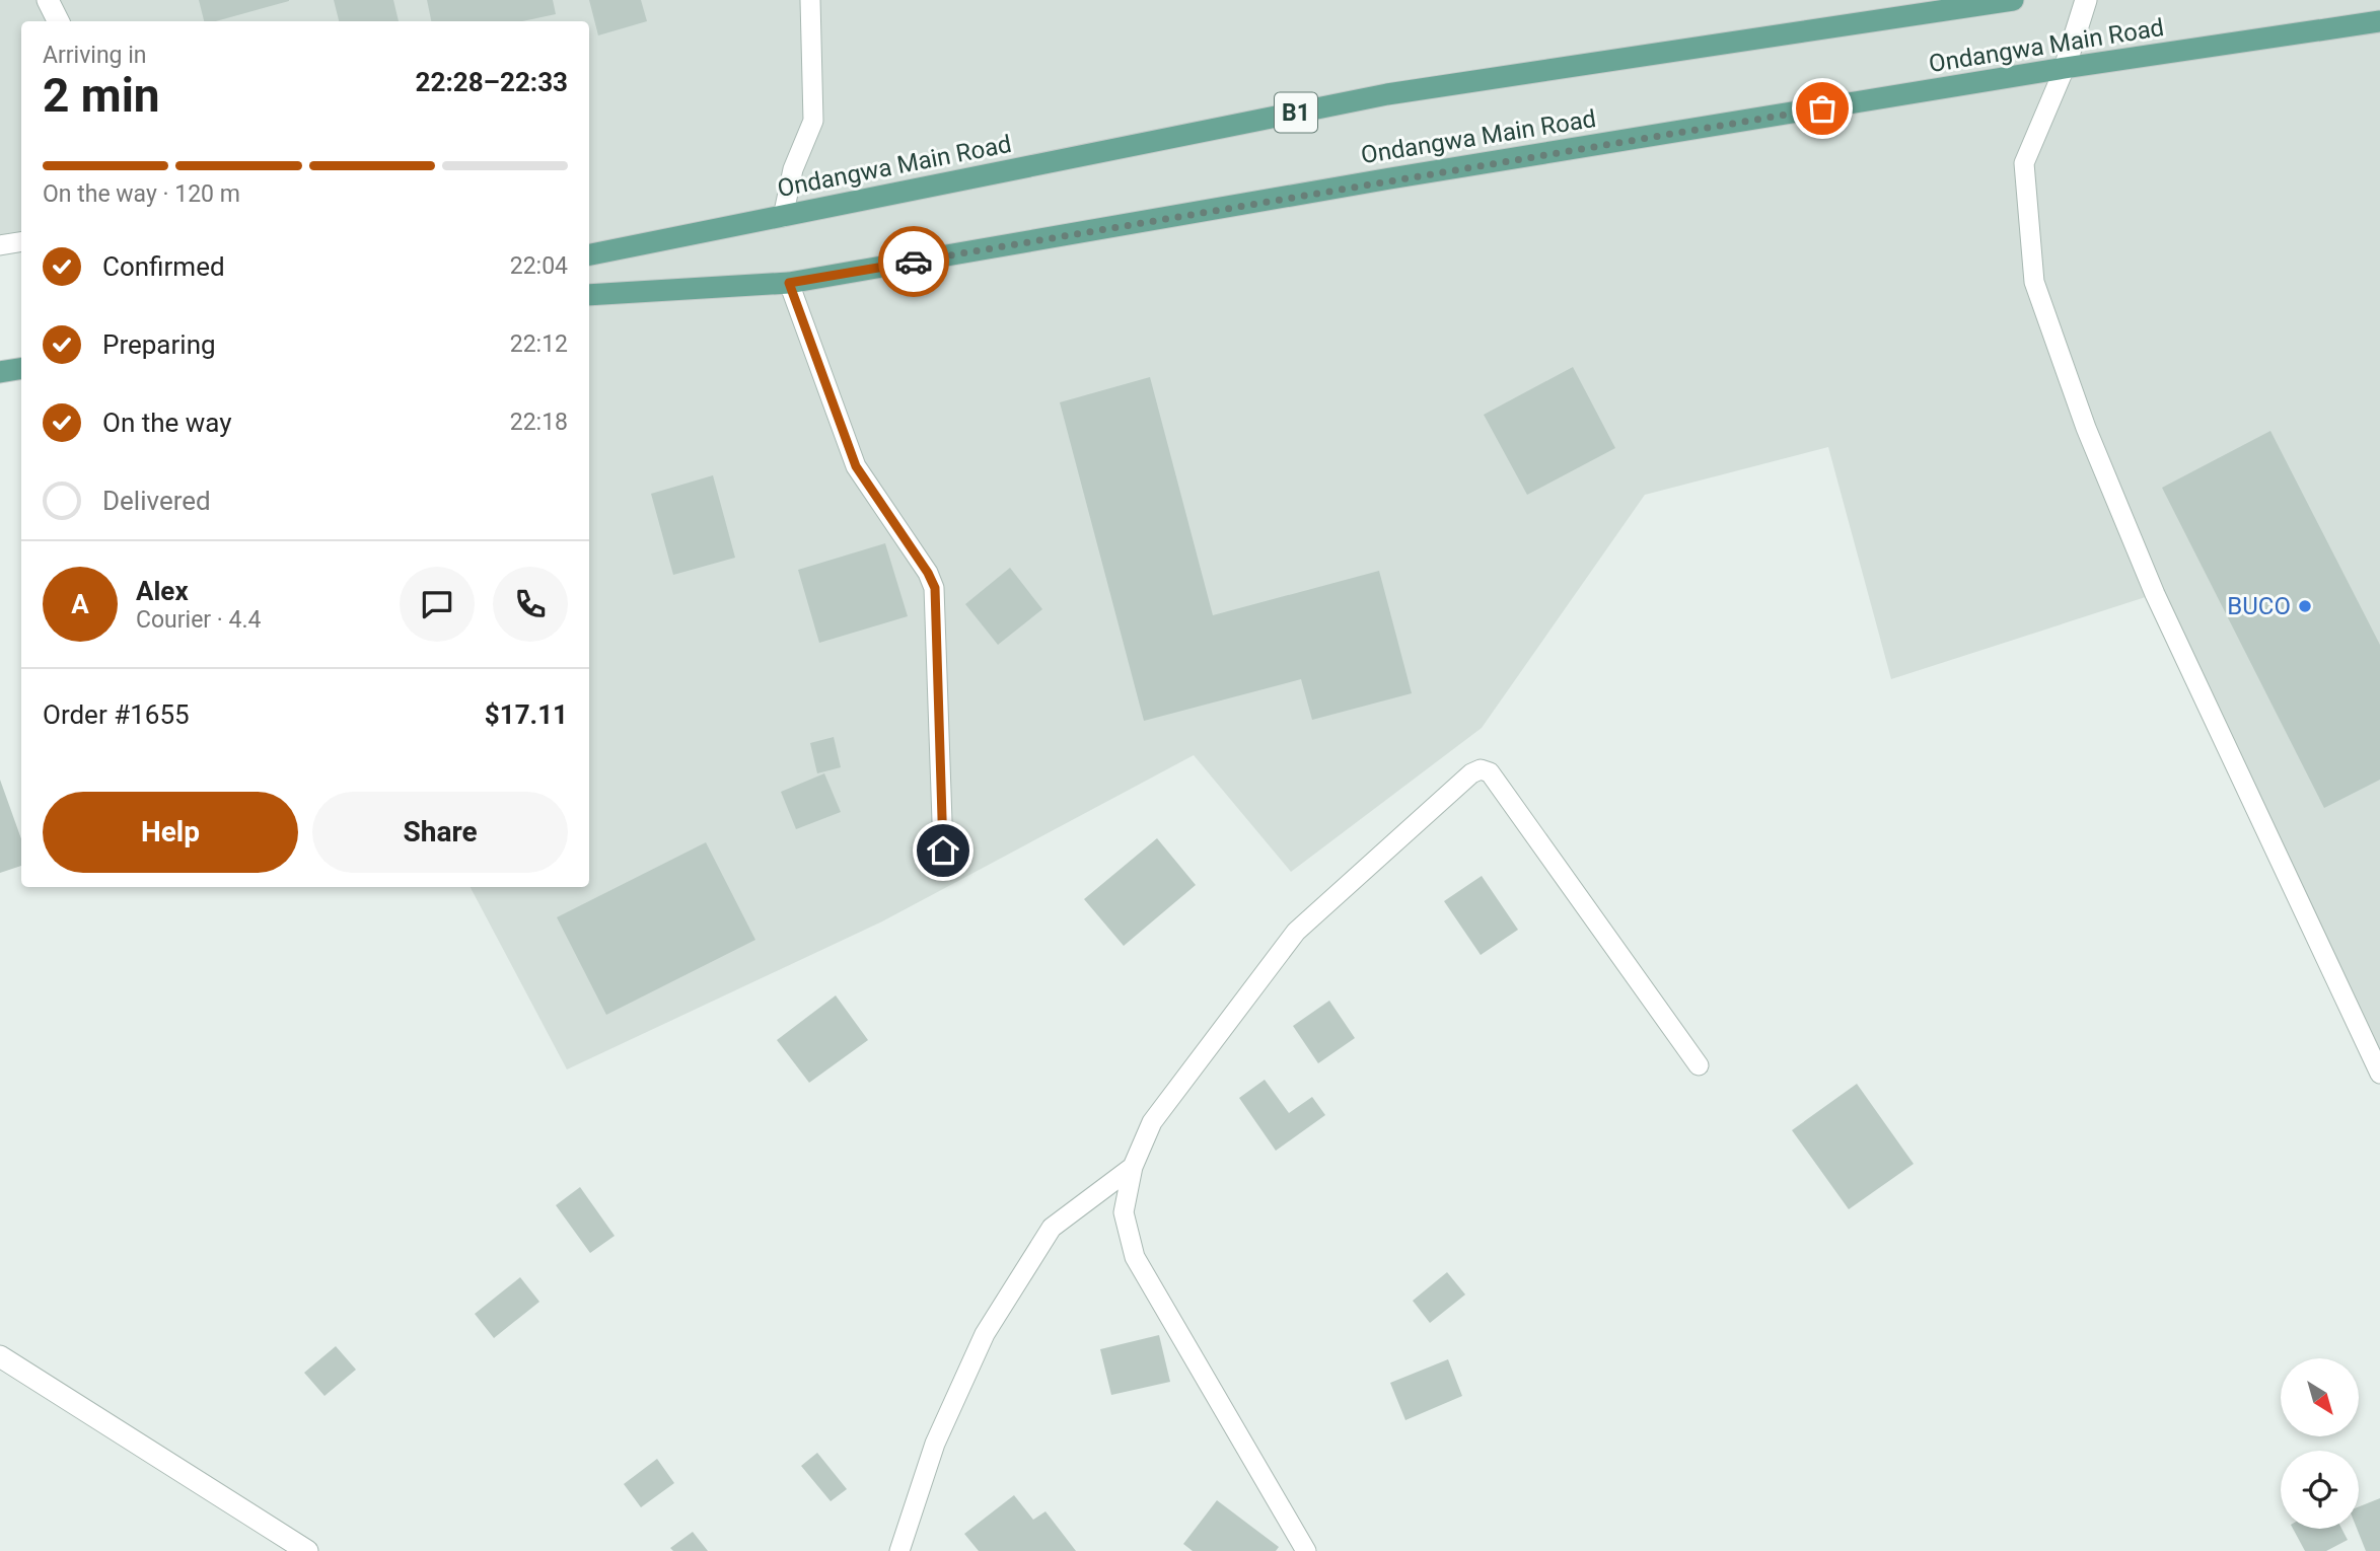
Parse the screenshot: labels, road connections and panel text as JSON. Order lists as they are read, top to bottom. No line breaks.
{"streets":{"main road":["Ondangwa Main Road","B1"]},"places":["BUCO"],"north":"bottom right","page":{"heading":["2 min","Arriving in","22:28–22:33"],"panel":["Alex","Courier · 4.4","Order #1655","$17.11"],"bar":"On the way · 120 m","list":[["Confirmed","22:04"],["Preparing","22:12"],["On the way","22:18"],"Delivered"],"round":"A","buttons":["Help","Share"]}}
